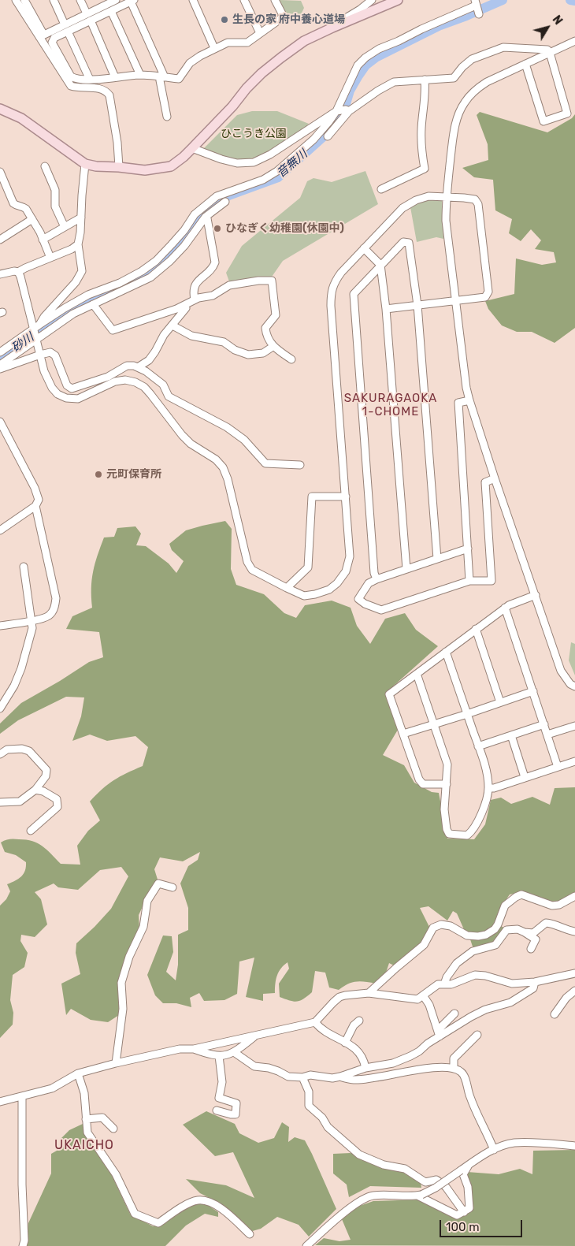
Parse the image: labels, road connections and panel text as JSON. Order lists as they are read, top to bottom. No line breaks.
{"districts":["SAKURAGAOKA 1-CHOME","UKAICHO"],"water":["音無川","砂川"],"parks":["ひこうき公園"],"places":["生長の家 府中養心道場","ひなぎく幼稚園(休園中)","元町保育所"],"scale_bar":"100 m","north":"top right"}
